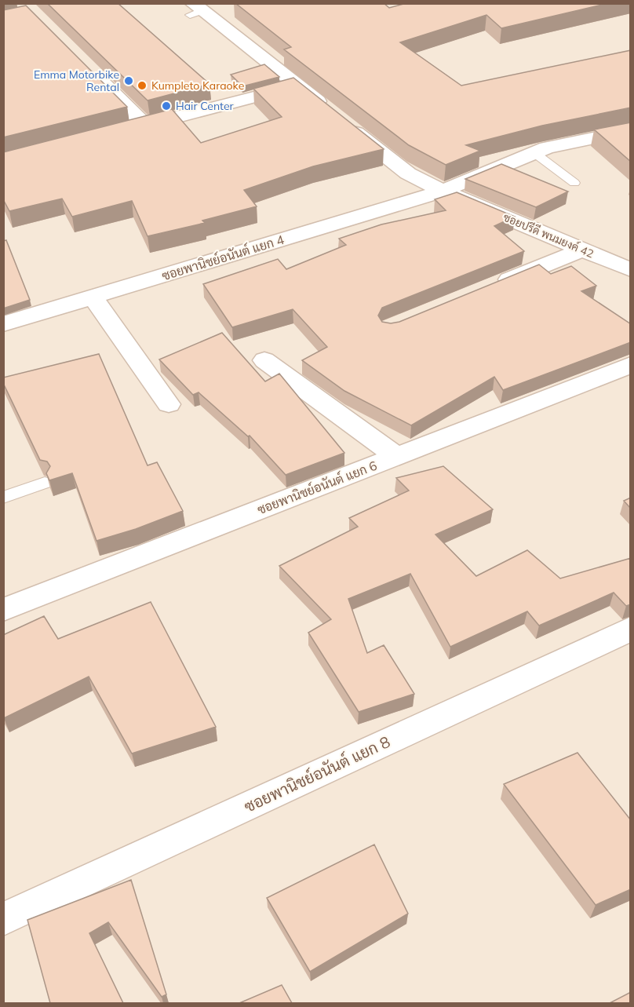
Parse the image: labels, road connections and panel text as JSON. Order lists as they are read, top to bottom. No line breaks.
{"streets":{"street":["ซอยปรีดี พนมยงค์ 42","ซอยพานิชย์อนันต์ แยก 4","ซอยพานิชย์อนันต์ แยก 6","ซอยพานิชย์อนันต์ แยก 8"]},"crossings":[["ซอยปรีดี พนมยงค์ 42","ซอยพานิชย์อนันต์ แยก 4"]],"places":["Emma Motorbike Rental","Kumpleto Karaoke","Hair Center"]}
